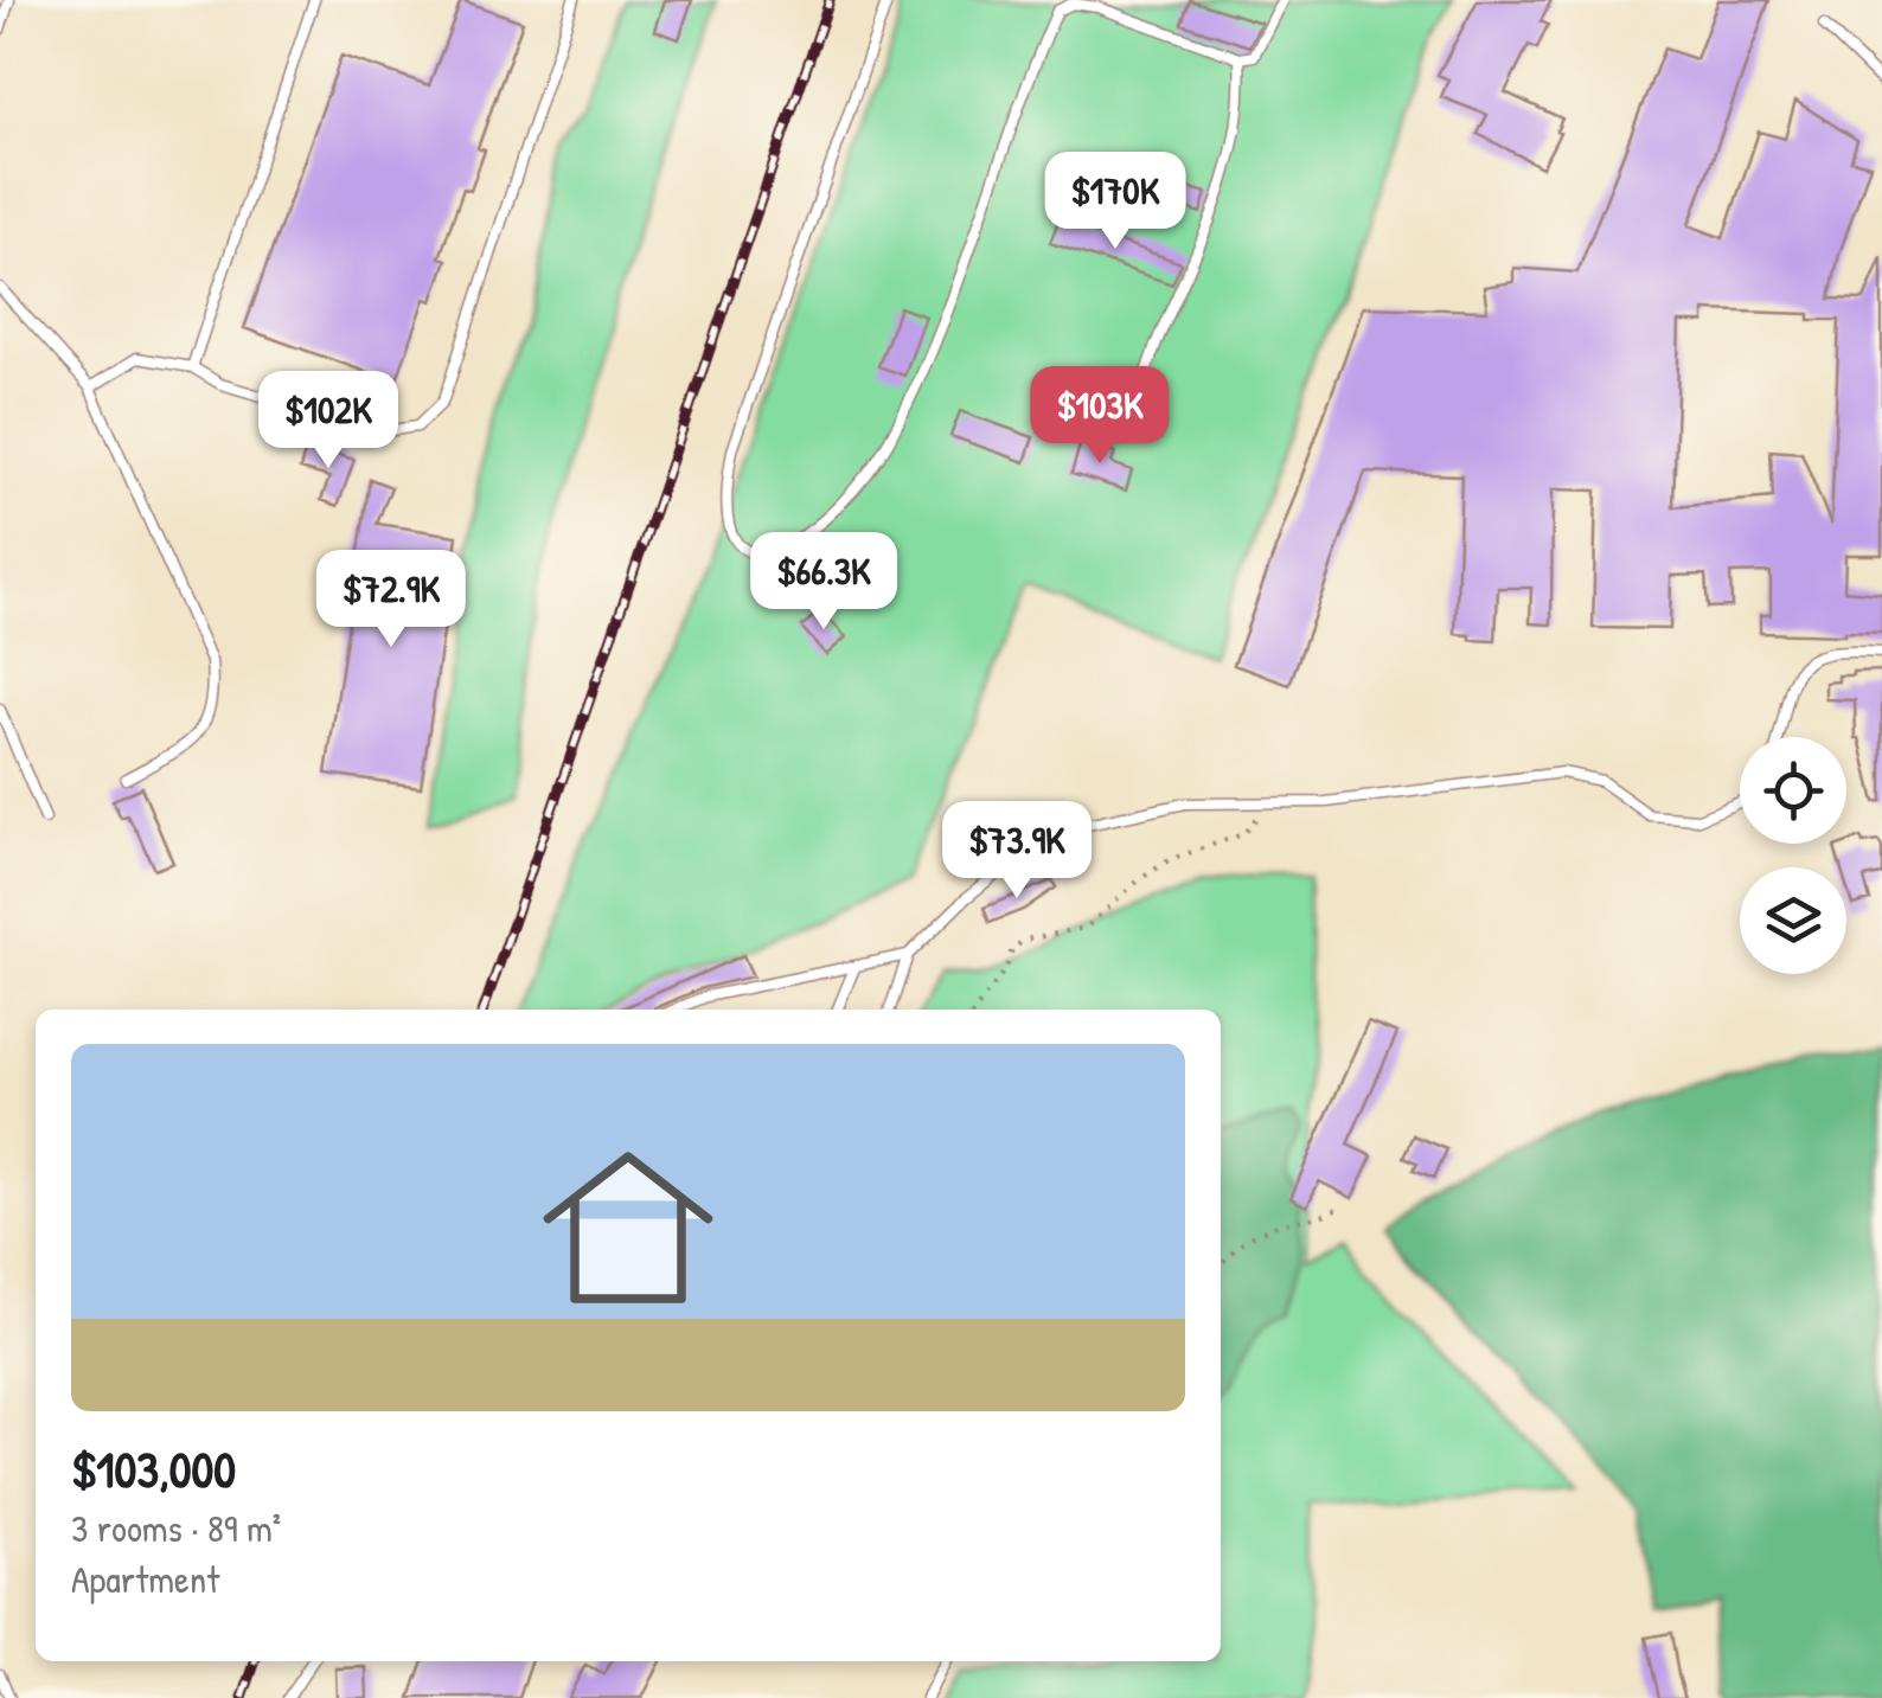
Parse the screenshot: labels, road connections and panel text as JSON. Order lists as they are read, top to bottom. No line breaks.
{"page":{"price":["$170K","$103K","$102K","$66.3K","$72.9K","$73.9K"],"list":[{"name":"$103,000","note":"3 rooms · 89 m² · Apartment"}]}}
